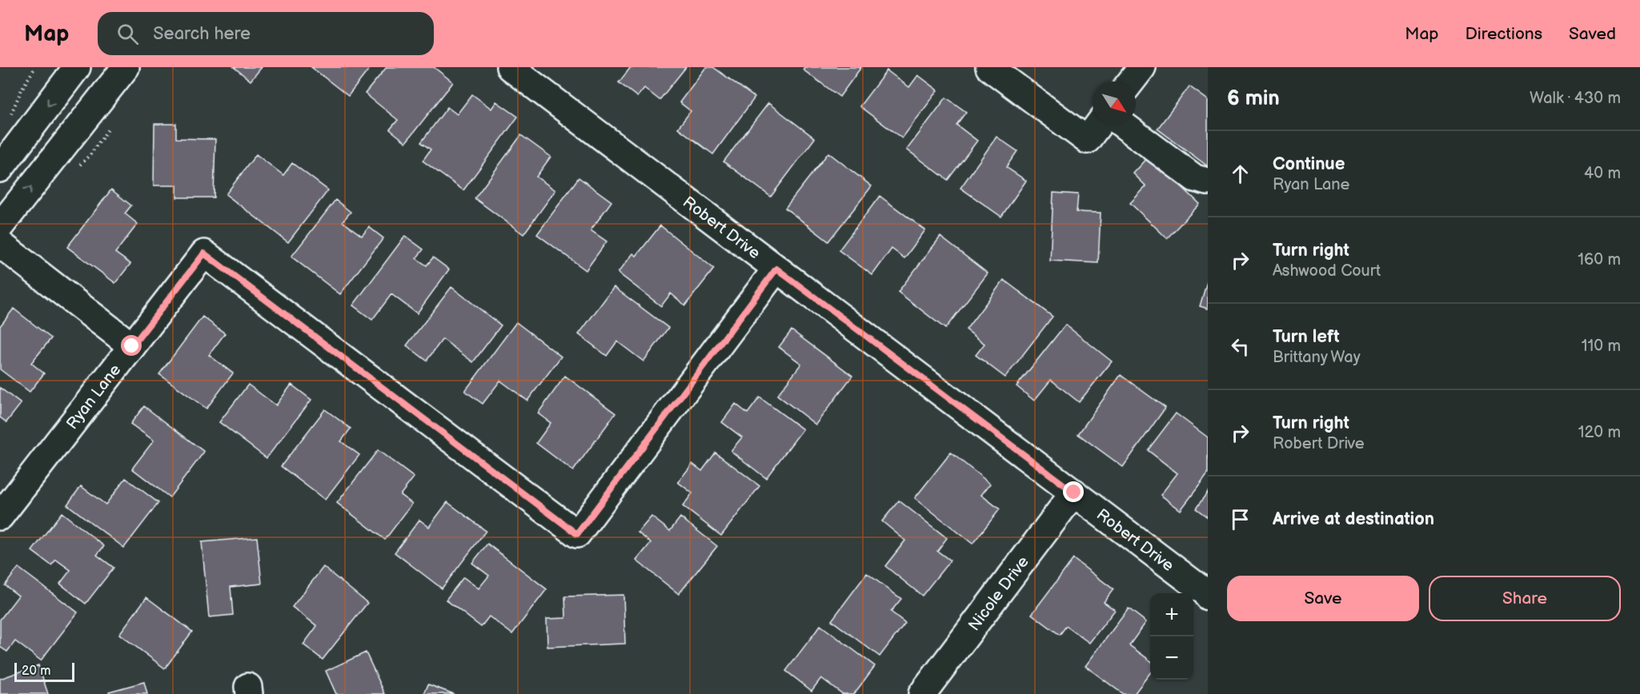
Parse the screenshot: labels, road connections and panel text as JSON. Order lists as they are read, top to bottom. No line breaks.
{"streets":{"street":["Robert Drive","Ryan Lane","Nicole Drive"]},"crossings":[["Robert Drive","Ryan Lane"],["Robert Drive","Nicole Drive"]],"scale_bar":"20 m","north":"bottom right","page":{"header":"Map","search":"Search here","nav":["Map","Directions","Saved"],"heading":["6 min","Walk · 430 m"],"list":[["Continue","Ryan Lane","40 m"],["Turn right","Ashwood Court","160 m"],["Turn left","Brittany Way","110 m"],["Turn right","Robert Drive","120 m"],"Arrive at destination"],"buttons":["Save","Share"],"map_buttons":["+","−"],"scale":"20 m"}}
